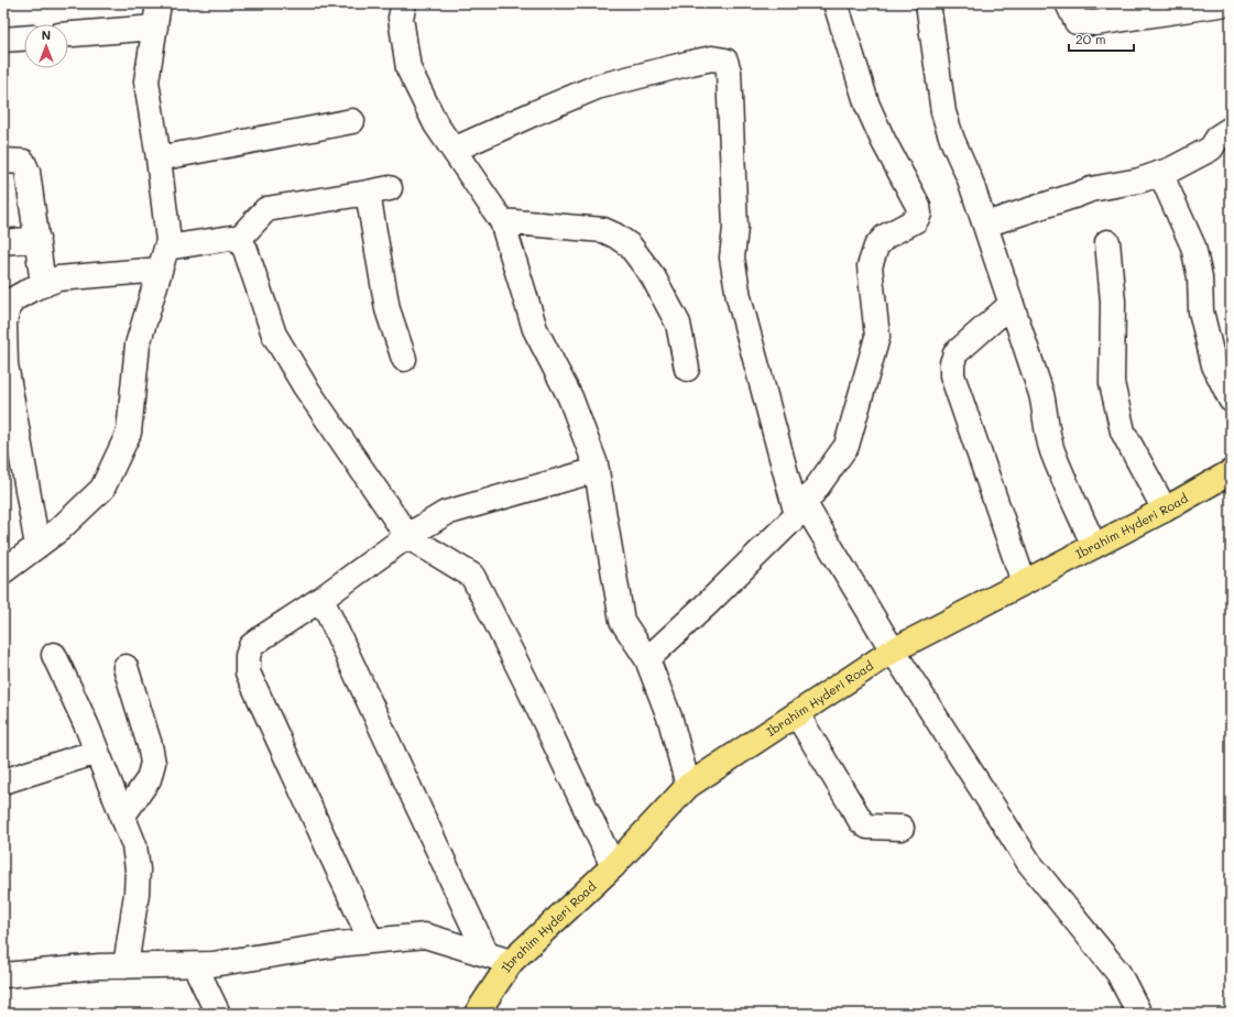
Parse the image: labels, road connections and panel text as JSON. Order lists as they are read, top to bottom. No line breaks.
{"streets":{"main road":["Ibrahim Hyderi Road"]},"scale_bar":"20 m","north":"top"}
